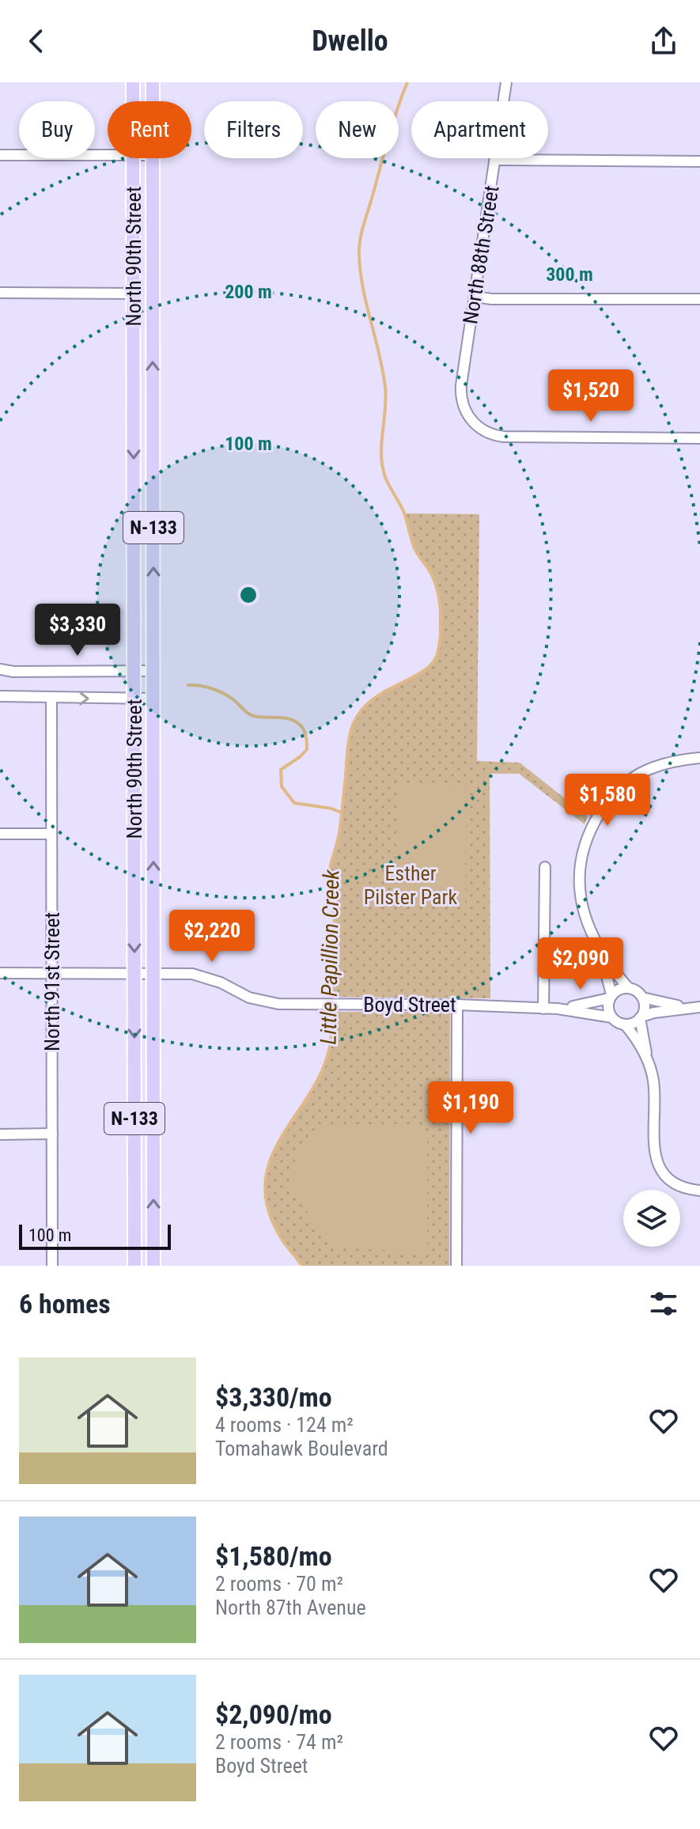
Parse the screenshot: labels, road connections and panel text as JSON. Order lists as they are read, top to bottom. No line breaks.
{"streets":{"main road":["North 90th Street","N-133"],"street":["North 88th Street","North 91st Street","Boyd Street"]},"crossings":[["North 90th Street","Boyd Street"],["North 91st Street","Boyd Street"]],"water":["Little Papillion Creek"],"parks":["Esther Pilster Park"],"scale_bar":"100 m","page":{"header":"Dwello","chip":["Buy","Rent","Filters","New","Apartment"],"price":["$1,520","$3,330","$1,580","$2,220","$2,090","$1,190"],"scale":"100 m","heading":"6 homes","list":[{"name":"$3,330/mo","note":"4 rooms · 124 m² · Tomahawk Boulevard"},{"name":"$1,580/mo","note":"2 rooms · 70 m² · North 87th Avenue"},{"name":"$2,090/mo","note":"2 rooms · 74 m² · Boyd Street"}]},"rings":["300 m","200 m","100 m"]}
